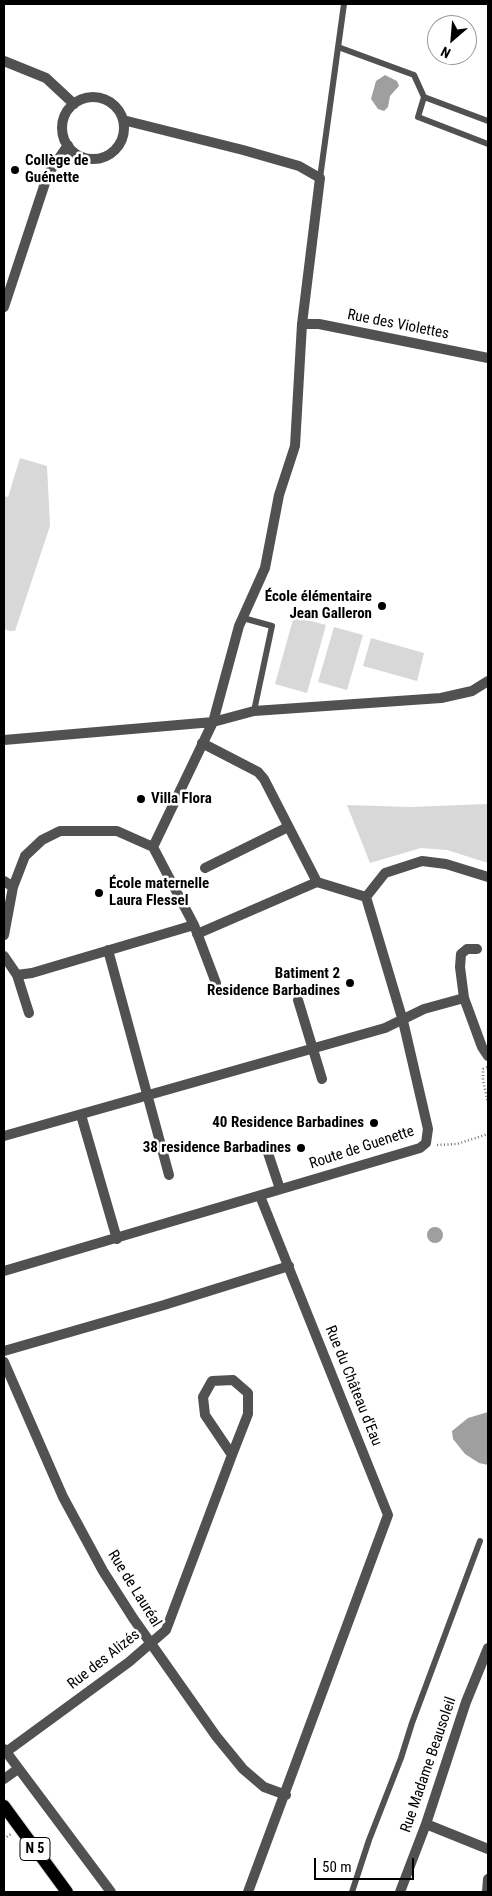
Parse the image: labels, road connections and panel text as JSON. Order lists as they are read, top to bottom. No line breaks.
{"streets":{"main road":["N 5"],"street":["Rue des Violettes","Route de Guenette","Rue du Château d'Eau","Rue de Lauréal","Rue des Alizés","Rue Madame Beausoleil"]},"crossings":[["Route de Guenette","Rue du Château d'Eau"],["Rue du Château d'Eau","Rue de Lauréal"],["Rue de Lauréal","Rue des Alizés"]],"places":["Collège de Guénette","École élémentaire Jean Galleron","Villa Flora","École maternelle Laura Flessel","Batiment 2 Residence Barbadines","40 Residence Barbadines","38 residence Barbadines"],"scale_bar":"50 m","north":"bottom left"}
